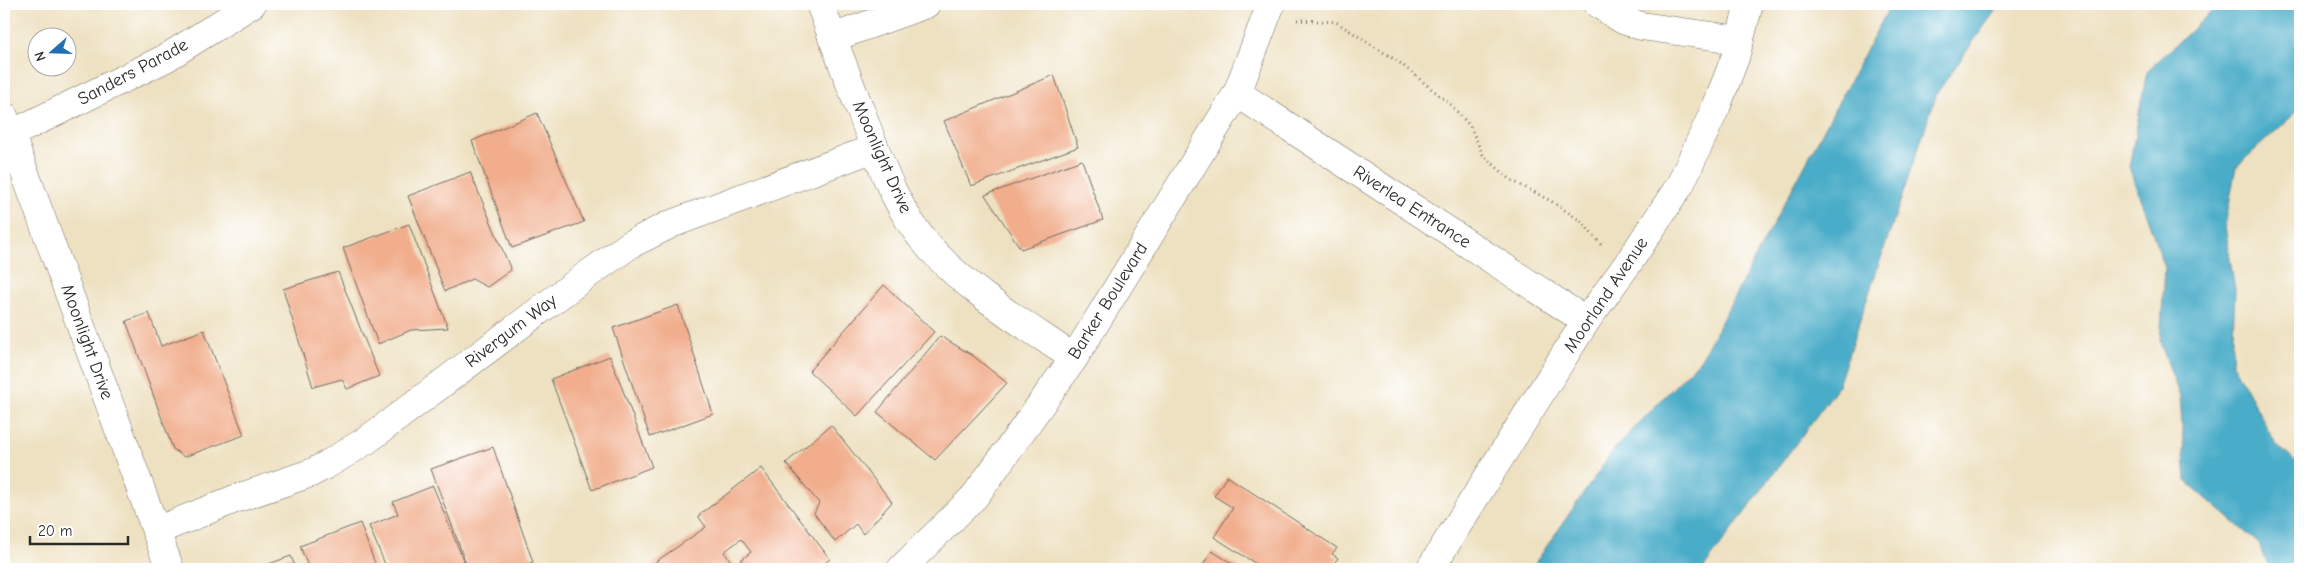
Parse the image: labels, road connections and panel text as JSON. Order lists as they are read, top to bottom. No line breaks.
{"streets":{"street":["Sanders Parade","Moonlight Drive","Riverlea Entrance","Moorland Avenue","Barker Boulevard","Rivergum Way"]},"crossings":[["Sanders Parade","Moonlight Drive"],["Moonlight Drive","Barker Boulevard"],["Moonlight Drive","Rivergum Way"],["Riverlea Entrance","Moorland Avenue"],["Riverlea Entrance","Barker Boulevard"]],"scale_bar":"20 m","north":"left"}
